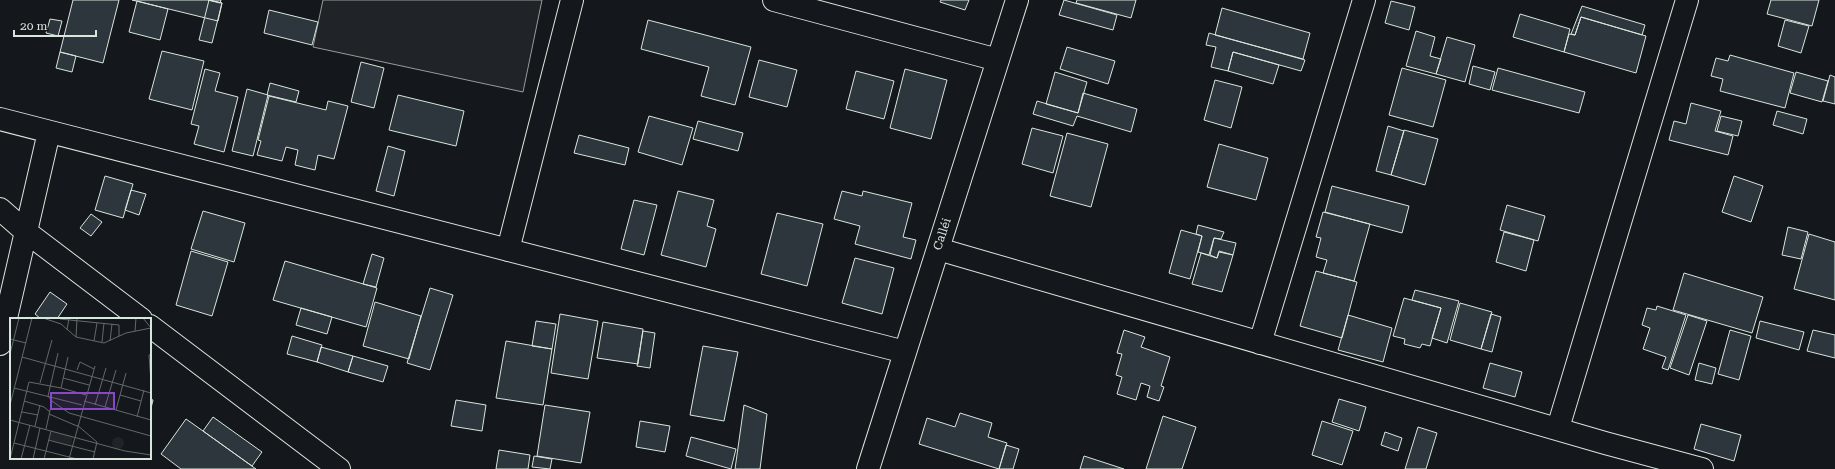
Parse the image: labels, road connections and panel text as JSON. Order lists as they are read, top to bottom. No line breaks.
{"streets":{"street":["Calle´i"]},"scale_bar":"20 m"}
